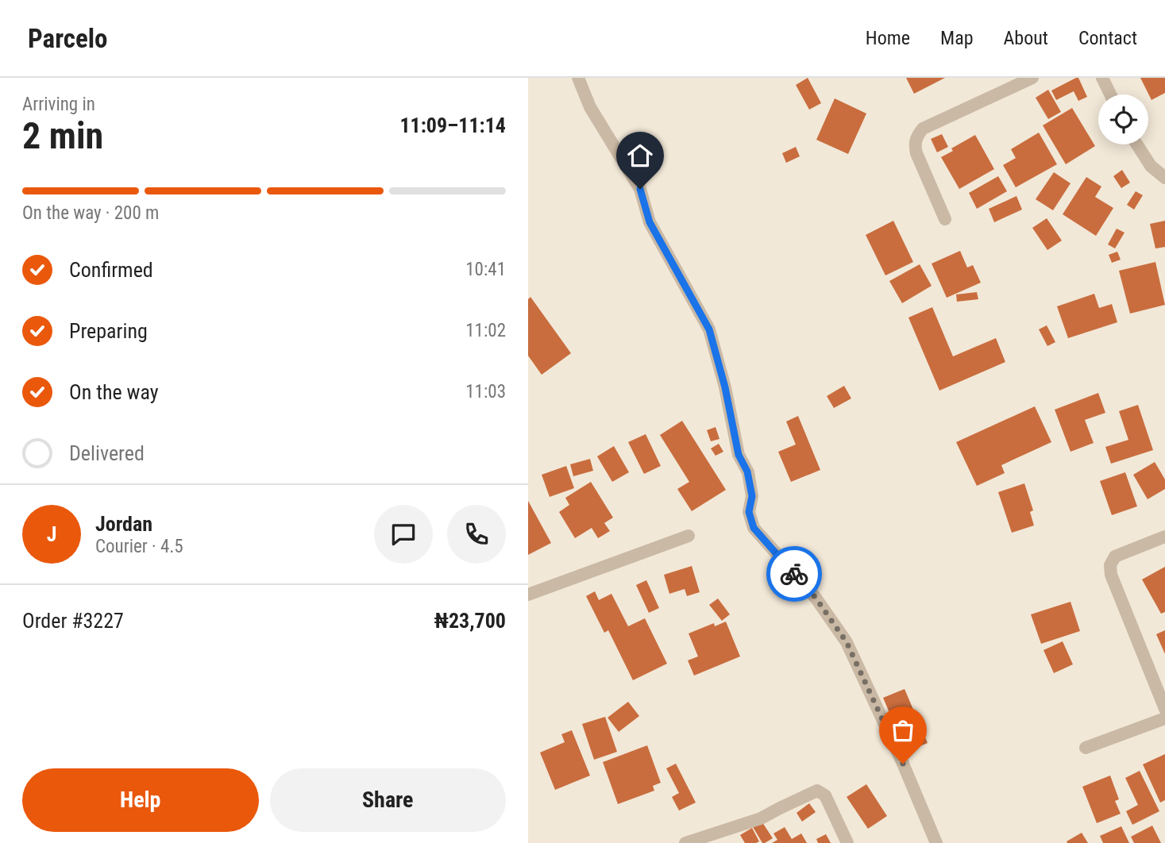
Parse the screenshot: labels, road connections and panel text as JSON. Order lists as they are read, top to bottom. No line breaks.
{"page":{"header":"Parcelo","nav":["Home","Map","About","Contact"],"heading":["2 min","Arriving in","11:09–11:14"],"panel":["Jordan","Courier · 4.5","Order #3227","₦23,700"],"bar":"On the way · 200 m","list":[["Confirmed","10:41"],["Preparing","11:02"],["On the way","11:03"],"Delivered"],"round":"J","buttons":["Help","Share"]}}
